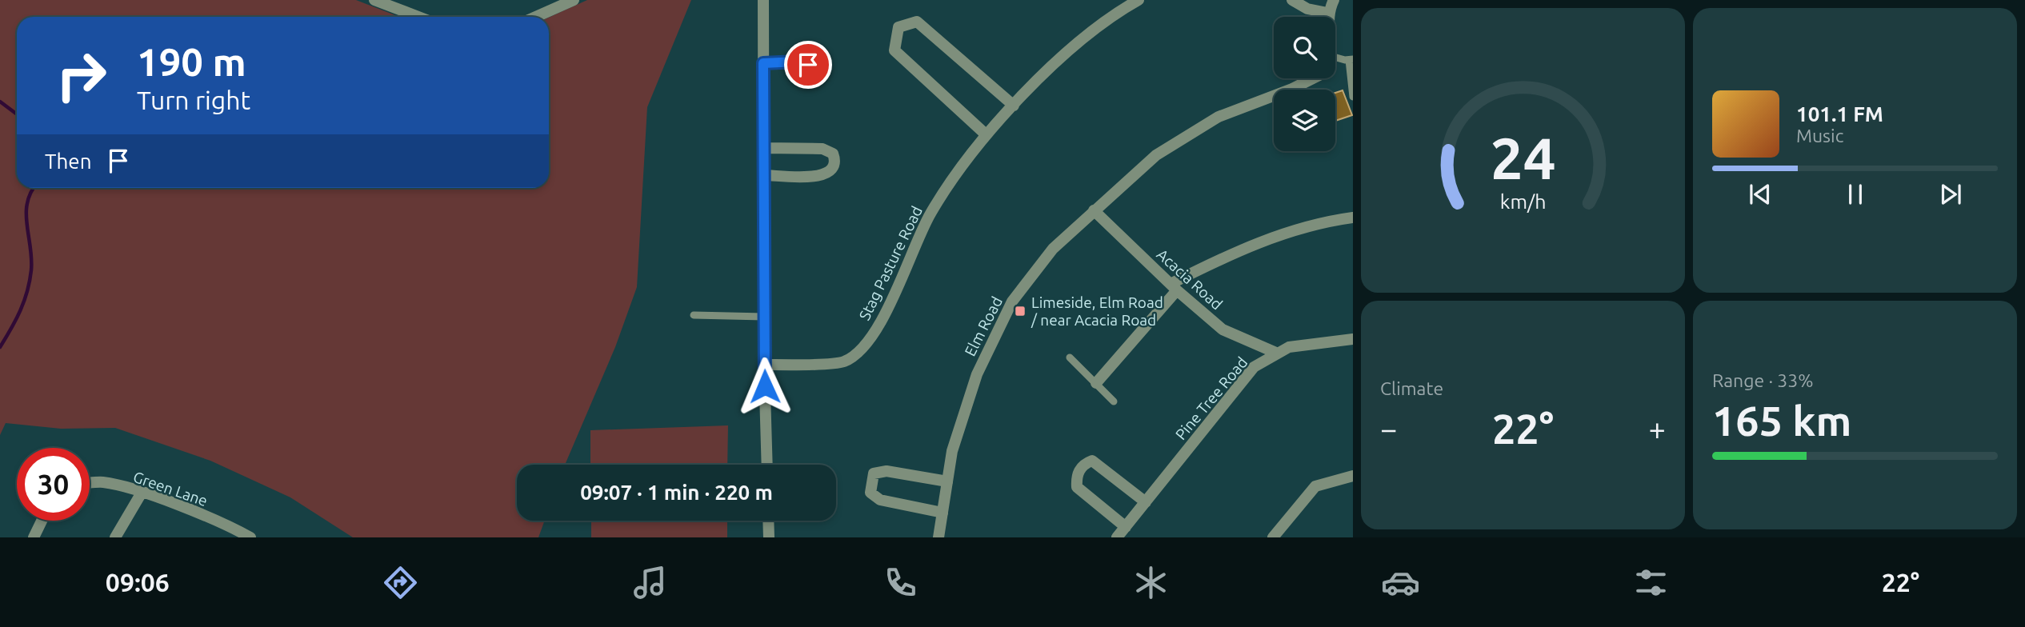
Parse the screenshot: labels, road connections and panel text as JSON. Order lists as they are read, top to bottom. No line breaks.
{"streets":{"street":["Stag Pasture Road","Acacia Road","Elm Road","Pine Tree Road","Green Lane"]},"crossings":[["Acacia Road","Elm Road"],["Acacia Road","Pine Tree Road"]],"places":{"transit":["Limeside, Elm Road / near Acacia Road"]},"page":{"turn":["190 m","Turn right"],"song":["101.1 FM","Music"],"then":"Then","tile":["Climate",["Range · 33%","165 km"]],"heat":["−","22°","+"],"limit":"30","trip":"09:07 · 1 min · 220 m","tabs":["09:06","22°"],"gauge":["24","km/h"]}}
